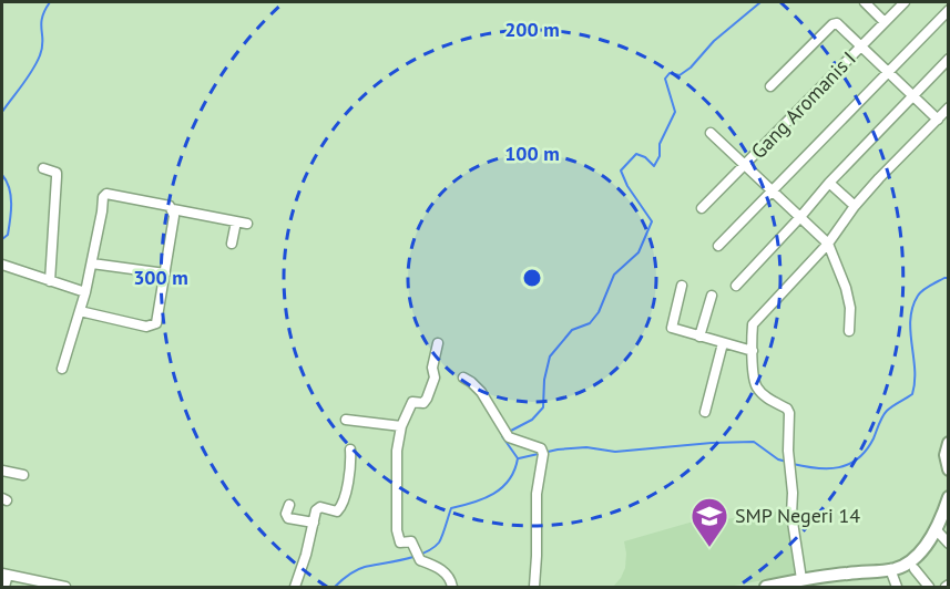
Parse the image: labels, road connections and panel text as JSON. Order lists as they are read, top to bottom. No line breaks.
{"streets":{"street":["Gang Aromanis I"]},"places":{"school or university":["SMP Negeri 14"]},"rings":["200 m","100 m","300 m"]}
